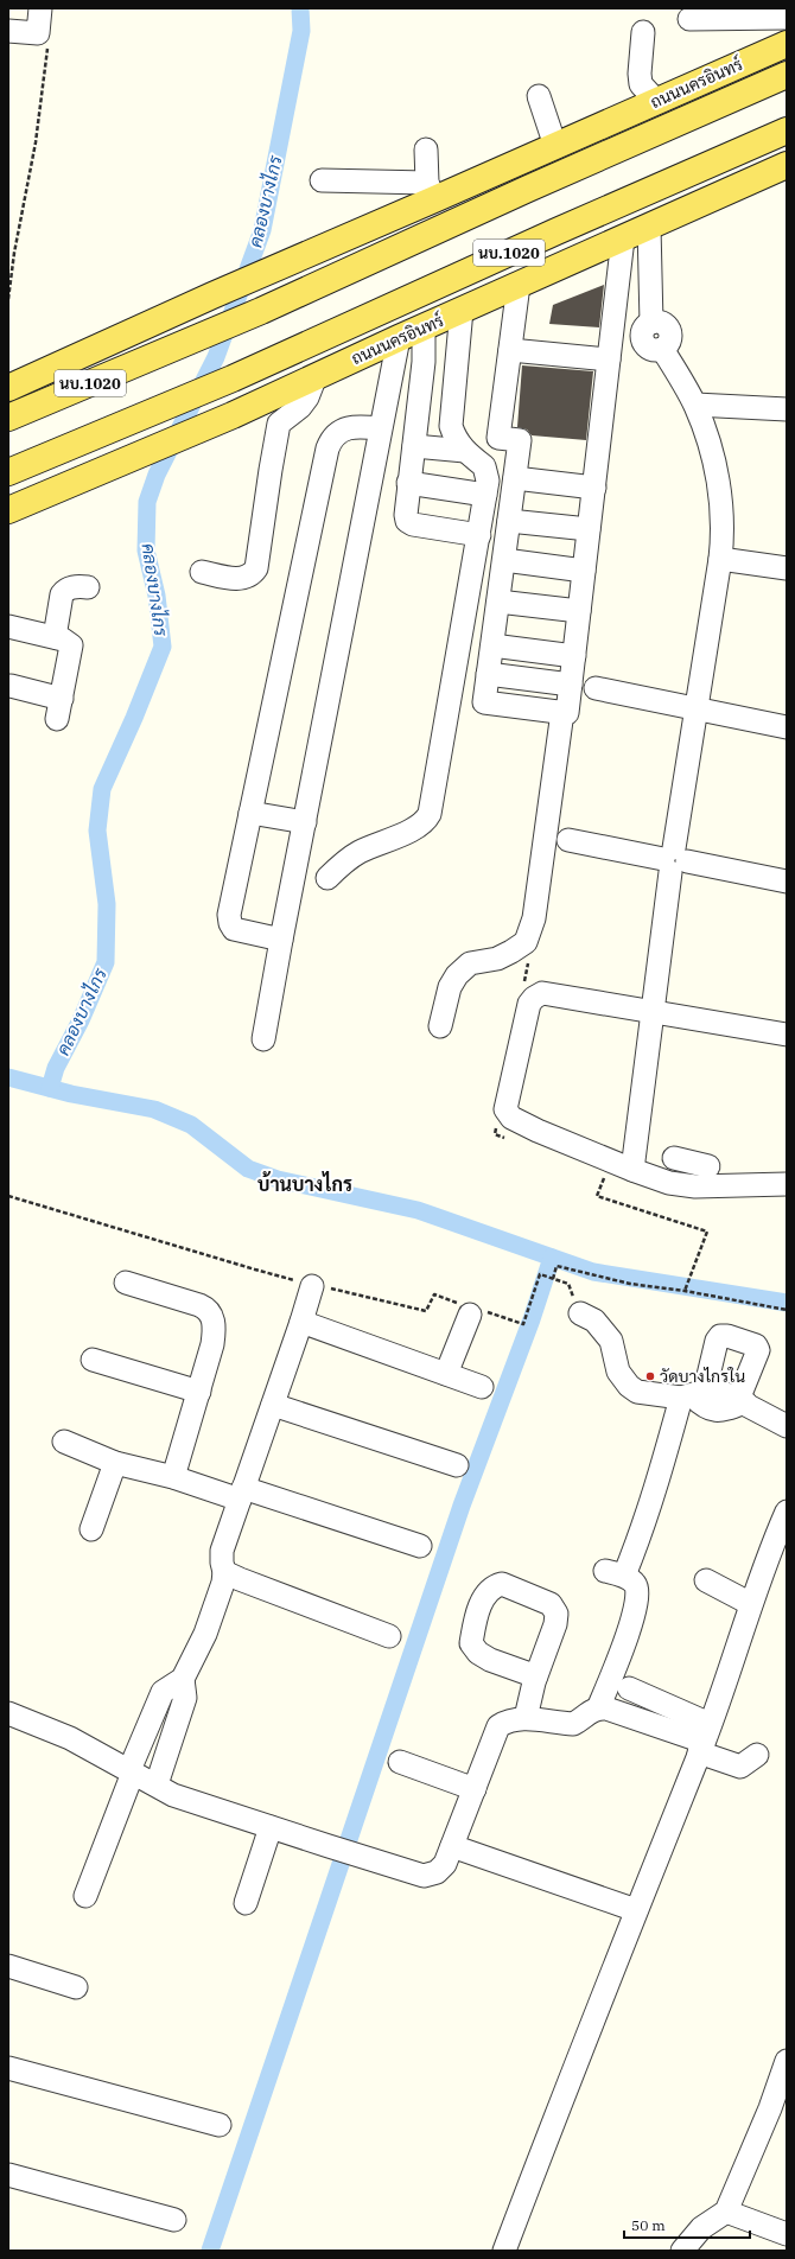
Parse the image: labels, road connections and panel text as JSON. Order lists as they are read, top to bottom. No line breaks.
{"streets":{"main road":["ถนนนครอินทร์","นบ.1020"]},"districts":["บ้านบางไกร"],"water":["คลองบางไกร"],"places":["วัดบางไกรใน"],"scale_bar":"50 m"}
